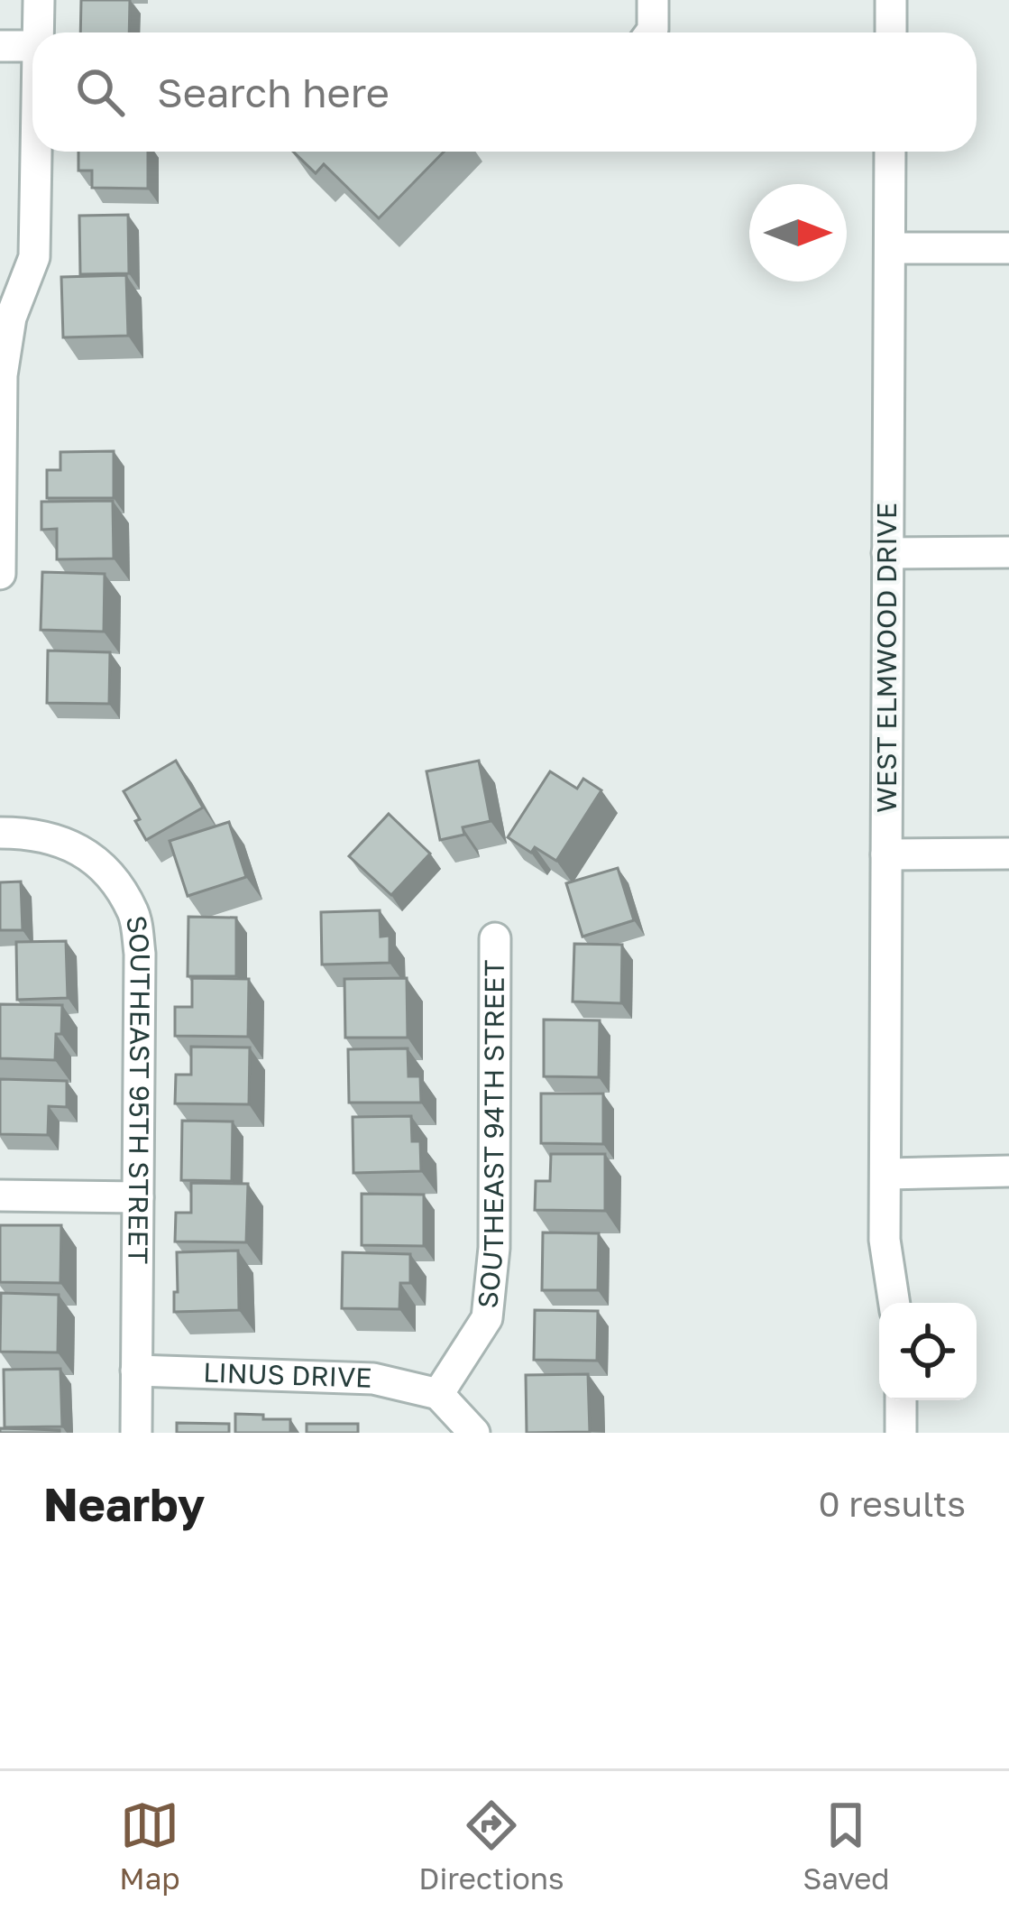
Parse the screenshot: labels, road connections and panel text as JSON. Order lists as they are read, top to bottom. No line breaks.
{"streets":{"street":["WEST ELMWOOD DRIVE","SOUTHEAST 95TH STREET","SOUTHEAST 94TH STREET","LINUS DRIVE"]},"crossings":[["SOUTHEAST 95TH STREET","LINUS DRIVE"],["SOUTHEAST 94TH STREET","LINUS DRIVE"]],"north":"right","page":{"search":"Search here","heading":["Nearby","0 results"],"nav":["Map","Directions","Saved"]}}
